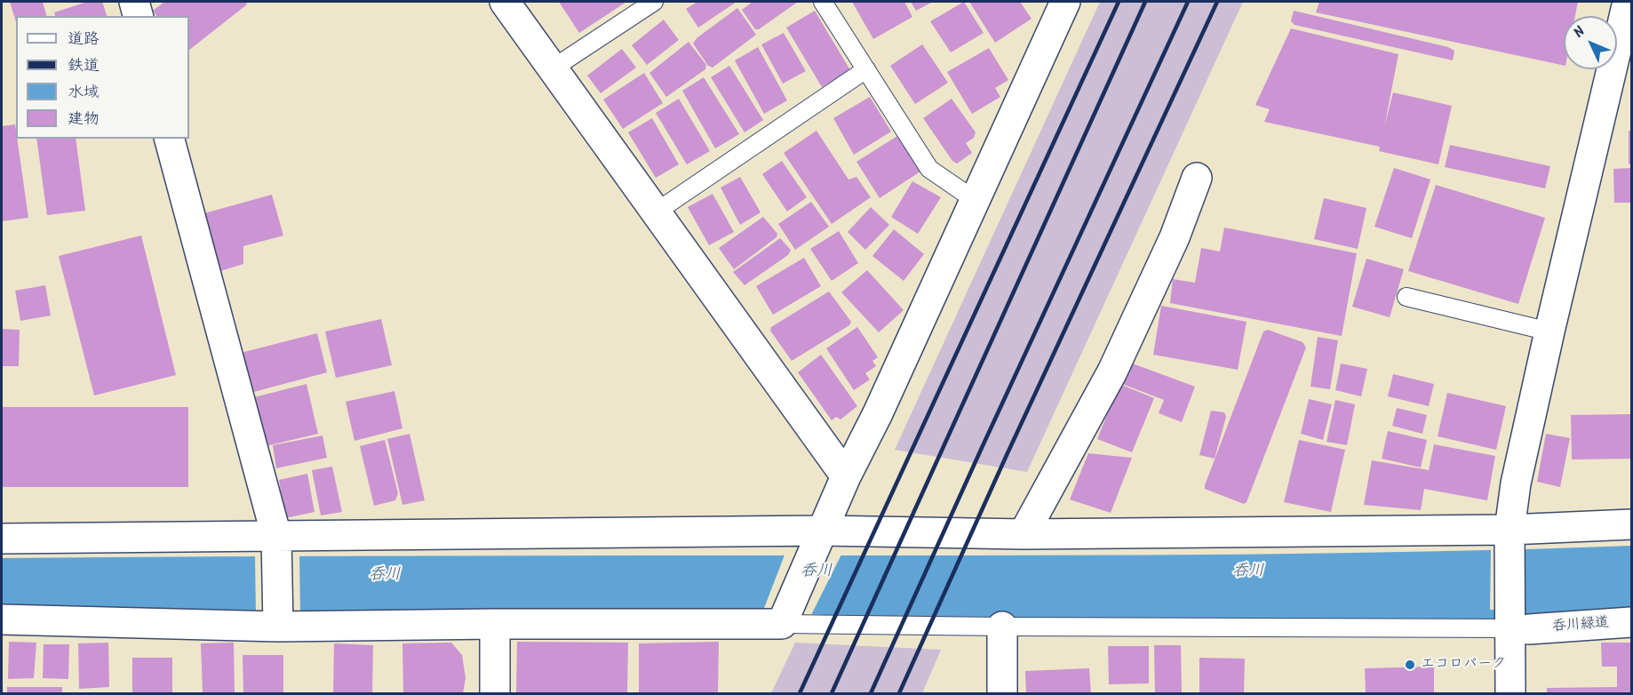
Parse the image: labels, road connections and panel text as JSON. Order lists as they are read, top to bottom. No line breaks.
{"streets":{"street":["呑川緑道"]},"water":["呑川"],"places":["エコロパーク"],"legend":["道路","鉄道","水域","建物"],"north":"top left"}
